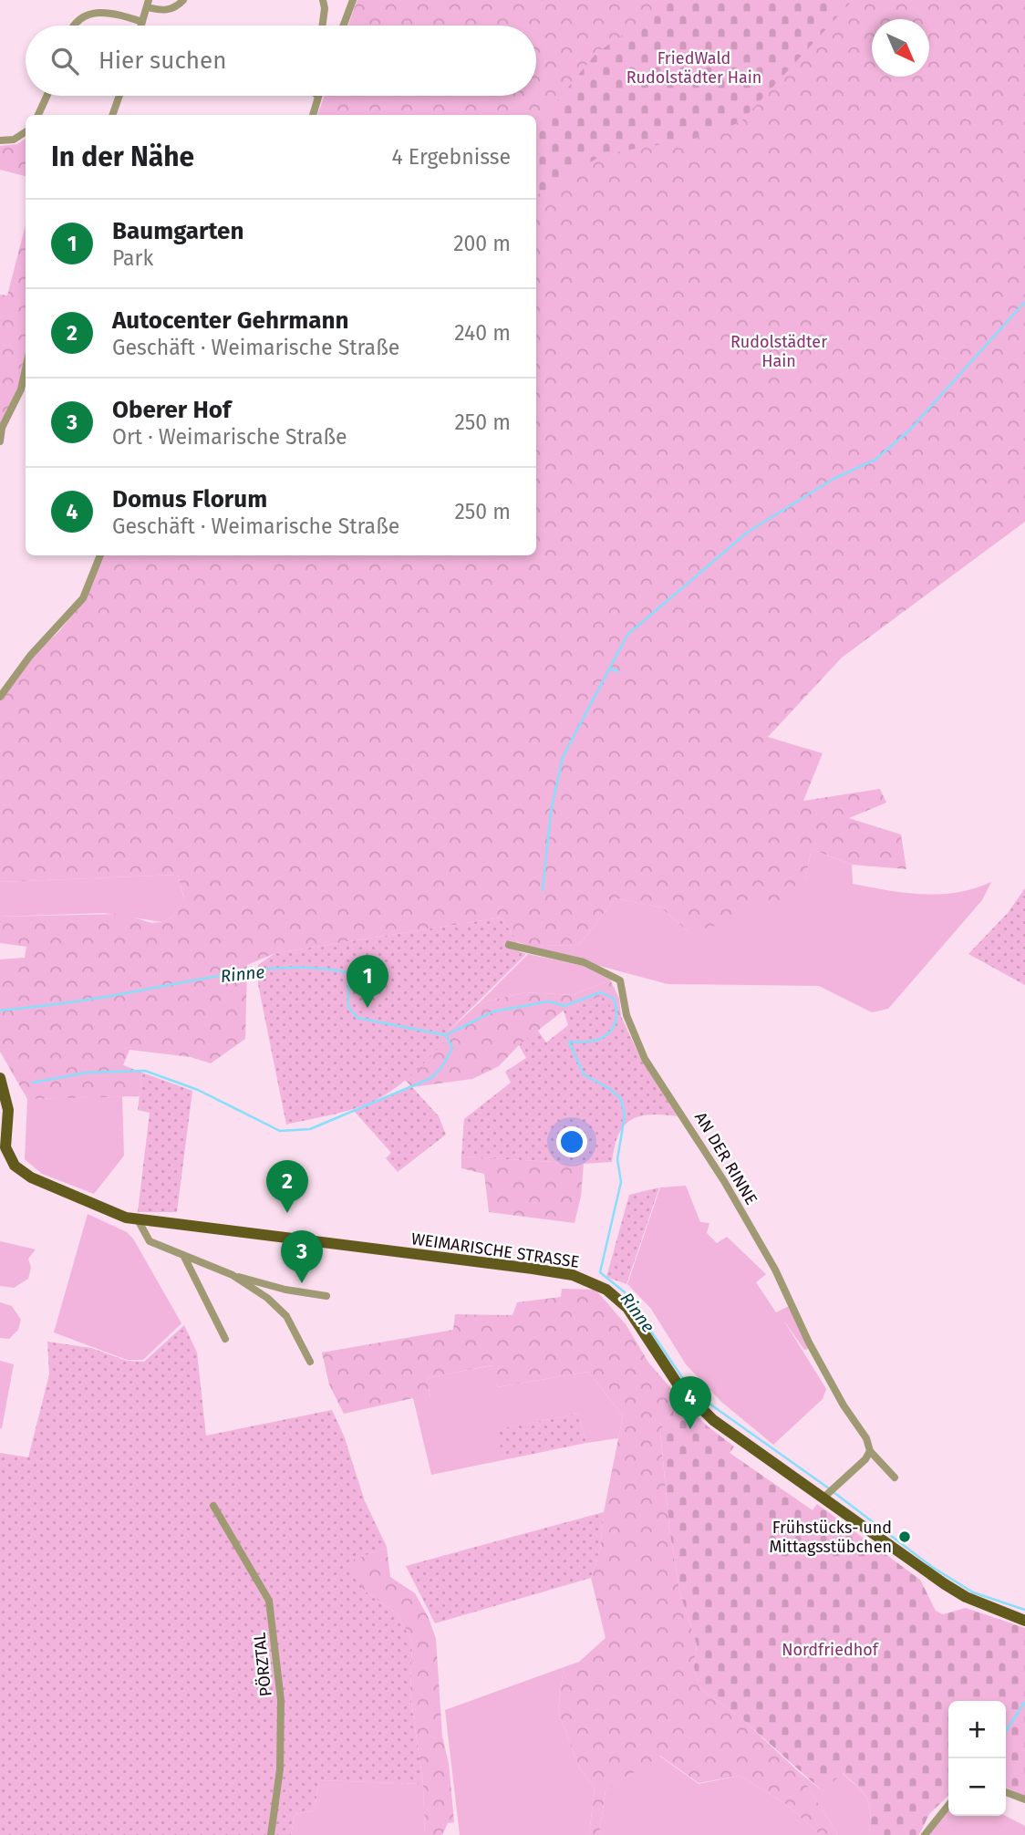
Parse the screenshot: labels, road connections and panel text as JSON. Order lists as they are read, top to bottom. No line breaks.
{"streets":{"main road":["WEIMARISCHE STRASSE"],"street":["AN DER RINNE","PÖRZTAL"]},"water":["Rinne"],"parks":["FriedWald Rudolstädter Hain","Rudolstädter Hain","Nordfriedhof"],"places":["Frühstücks- und Mittagsstübchen"],"north":"bottom right","page":{"search":"Hier suchen","heading":["In der Nähe","4 Ergebnisse"],"list":[{"mark":"1","name":"Baumgarten","note":"Park","value":"200 m"},{"mark":"2","name":"Autocenter Gehrmann","note":"Geschäft · Weimarische Straße","value":"240 m"},{"mark":"3","name":"Oberer Hof","note":"Ort · Weimarische Straße","value":"250 m"},{"mark":"4","name":"Domus Florum","note":"Geschäft · Weimarische Straße","value":"250 m"}],"pins":["1","2","3","4"],"map_buttons":["+","−"]}}
